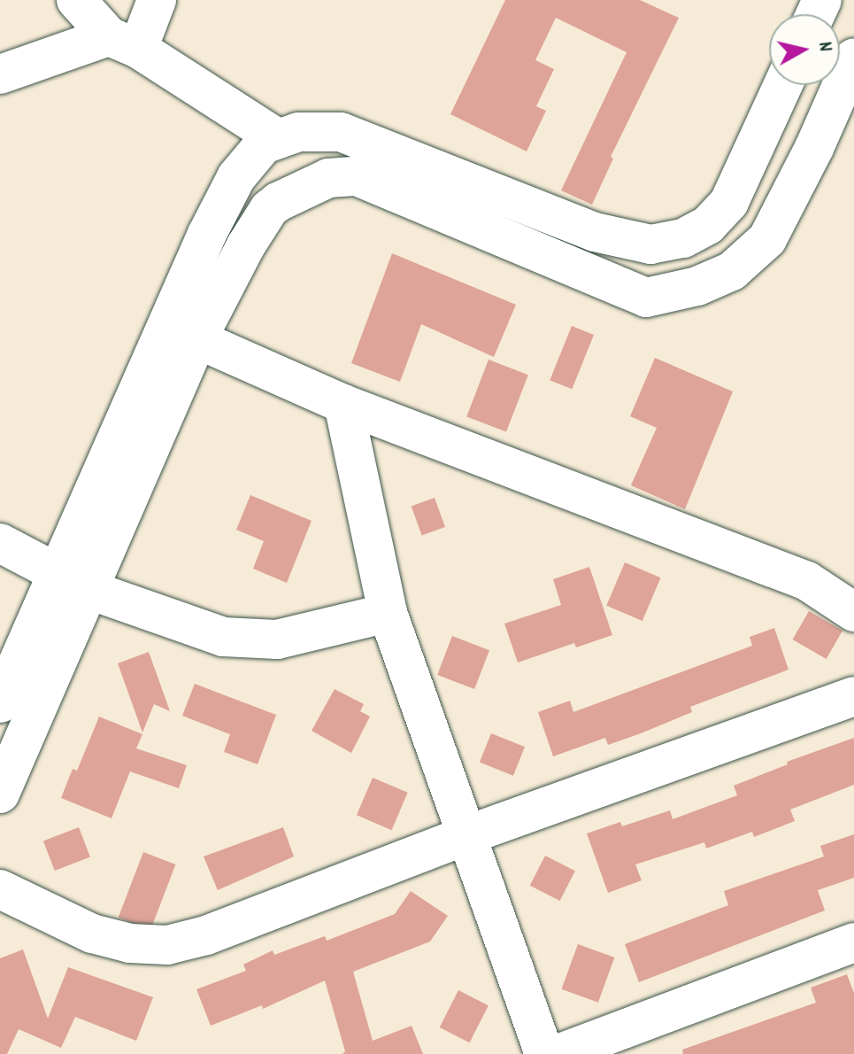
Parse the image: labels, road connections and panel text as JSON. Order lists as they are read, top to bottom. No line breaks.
{"north":"right"}
